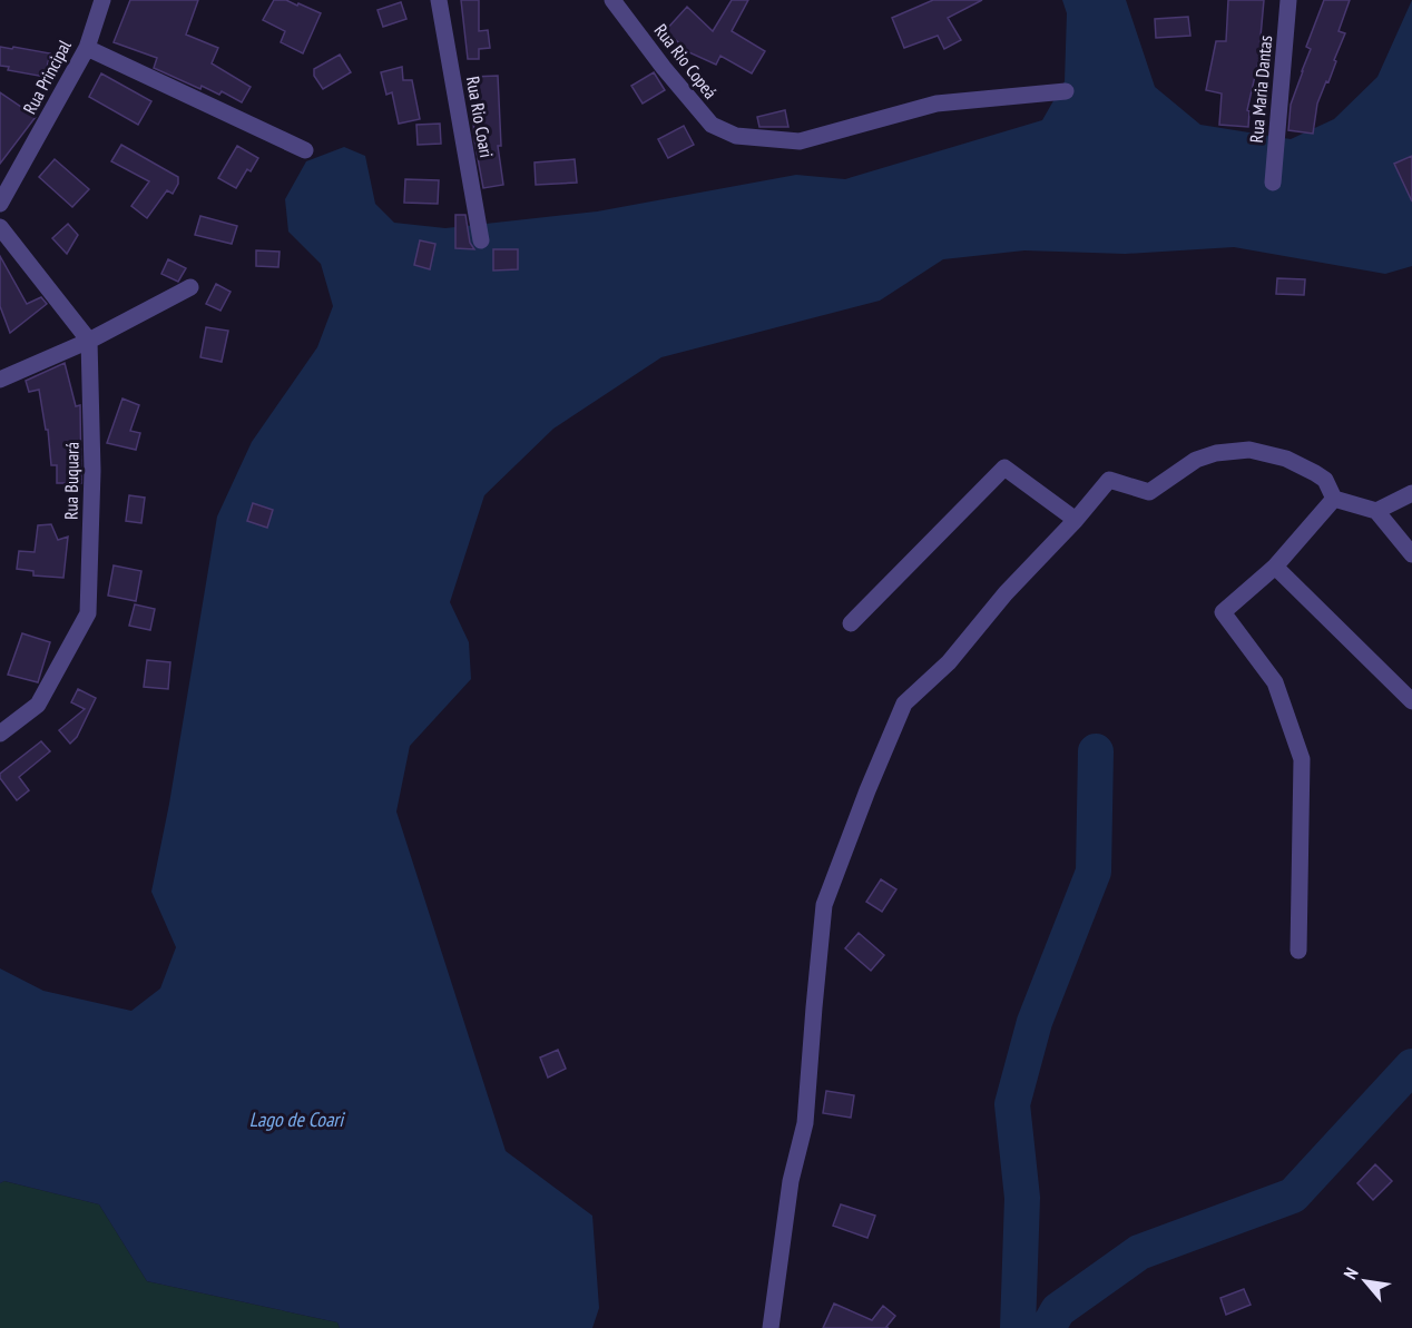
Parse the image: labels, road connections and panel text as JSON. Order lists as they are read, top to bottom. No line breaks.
{"streets":{"street":["Rua Rio Copeá","Rua Principal","Rua Maria Dantas","Rua Rio Coari","Rua Buquará"]},"water":["Lago de Coari"],"north":"top left"}
